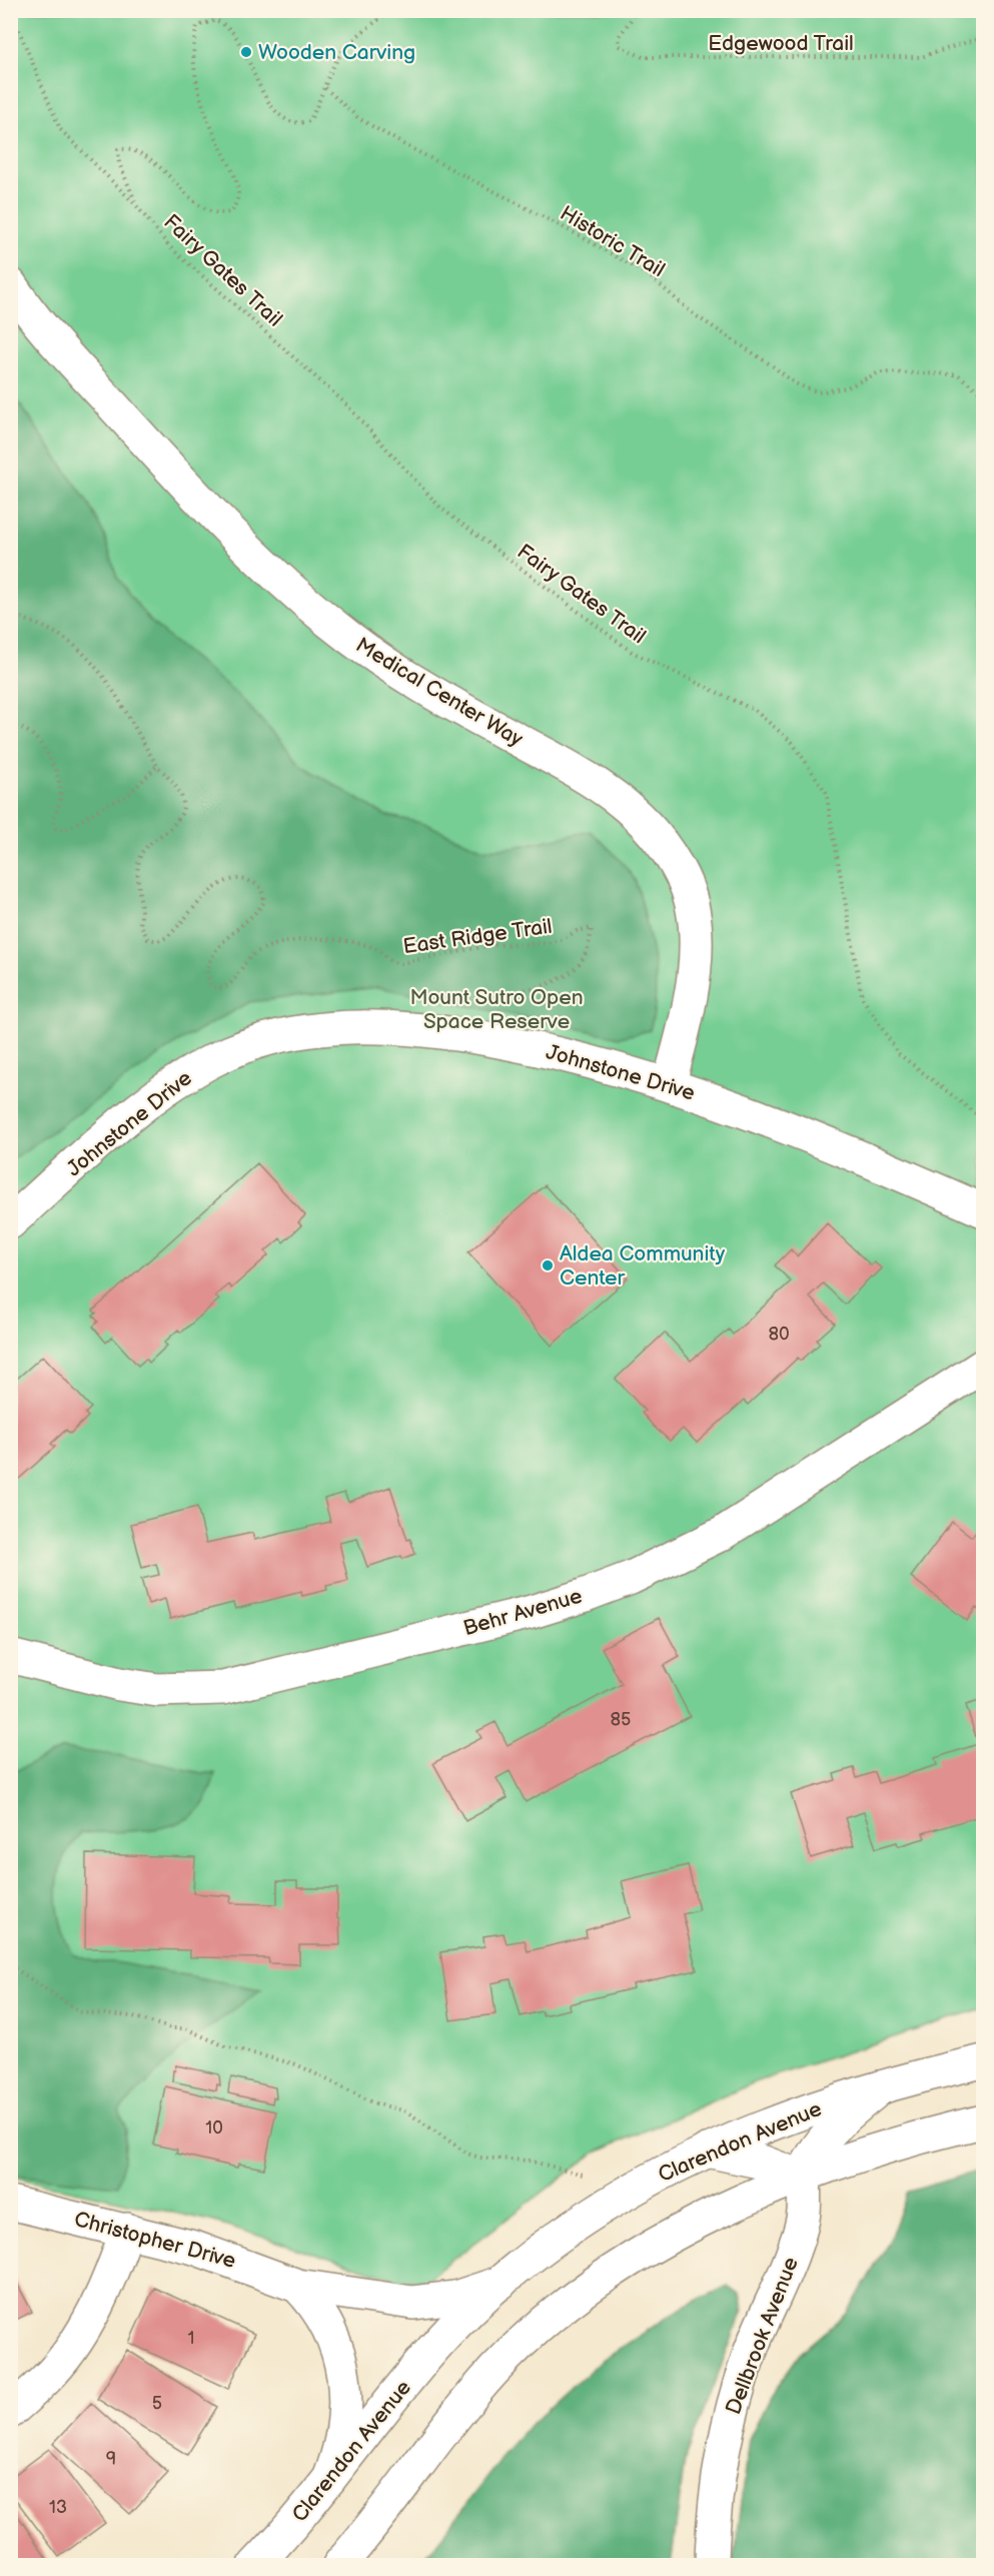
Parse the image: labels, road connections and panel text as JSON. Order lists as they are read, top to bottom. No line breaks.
{"streets":{"street":["Medical Center Way","Johnstone Drive","Behr Avenue","Clarendon Avenue","Christopher Drive","Dellbrook Avenue"],"path":["Edgewood Trail","Historic Trail","Fairy Gates Trail","East Ridge Trail"]},"crossings":[["Medical Center Way","Johnstone Drive"],["Clarendon Avenue","Christopher Drive"],["Clarendon Avenue","Dellbrook Avenue"]],"parks":["Mount Sutro Open Space Reserve"],"places":["Wooden Carving","Aldea Community Center"],"house_numbers":["80","85","10","1","5","9","13"]}
